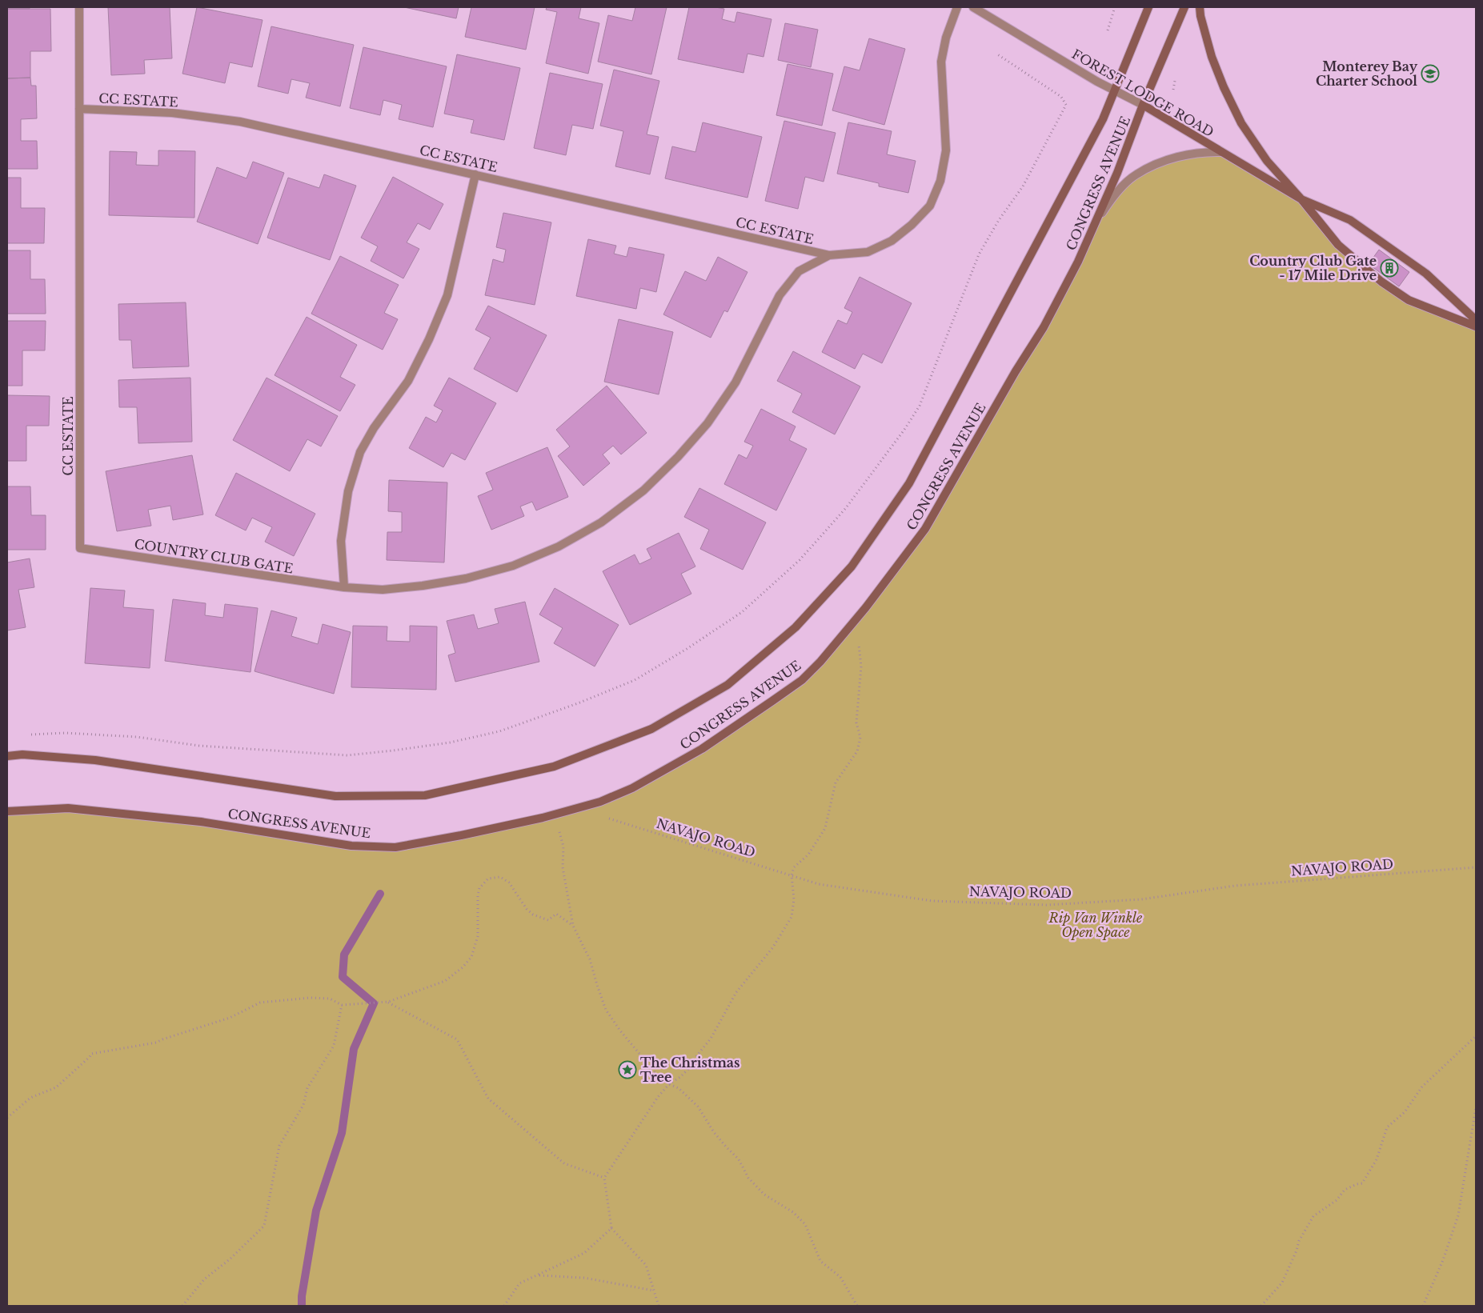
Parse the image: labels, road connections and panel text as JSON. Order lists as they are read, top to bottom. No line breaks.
{"streets":{"street":["FOREST LODGE ROAD","CC ESTATE","CONGRESS AVENUE","COUNTRY CLUB GATE"],"path":["NAVAJO ROAD"]},"crossings":[["FOREST LODGE ROAD","CONGRESS AVENUE"],["CC ESTATE","COUNTRY CLUB GATE"],["CONGRESS AVENUE","NAVAJO ROAD"]],"parks":["Rip Van Winkle Open Space"],"places":{"school or university":["Monterey Bay Charter School"],"building":["Country Club Gate - 17 Mile Drive"],"place":["The Christmas Tree"]}}
